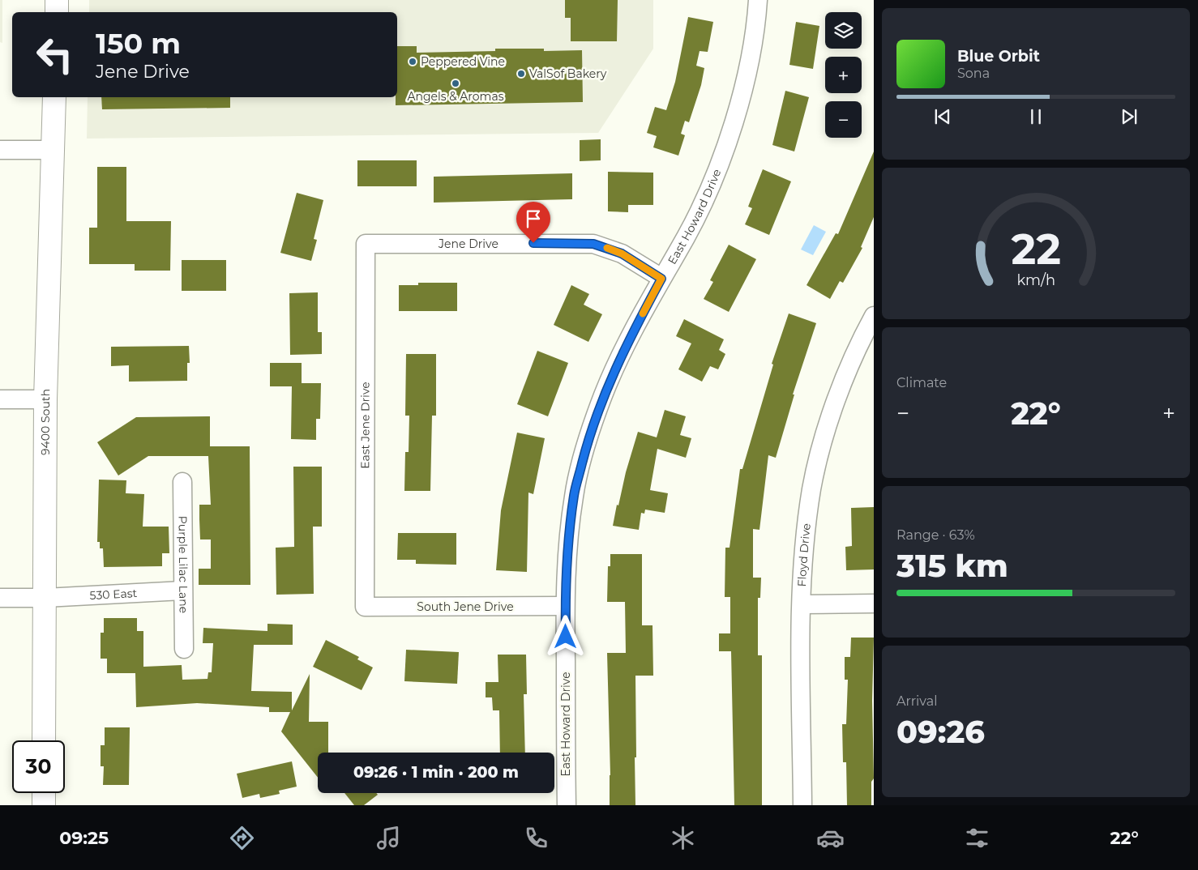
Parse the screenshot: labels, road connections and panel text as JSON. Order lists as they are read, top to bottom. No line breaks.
{"streets":{"street":["East Howard Drive","Jene Drive","9400 South","East Jene Drive","Floyd Drive","Purple Lilac Lane","530 East","South Jene Drive"]},"crossings":[["East Howard Drive","Jene Drive"],["East Howard Drive","South Jene Drive"],["Jene Drive","East Jene Drive"],["9400 South","530 East"],["East Jene Drive","South Jene Drive"],["Purple Lilac Lane","530 East"]],"places":["Peppered Vine","ValSof Bakery","Angels & Aromas"],"page":{"map_buttons":["+","−"],"turn":["150 m","Jene Drive"],"song":["Blue Orbit","Sona"],"tile":["Climate",["Range · 63%","315 km"],["Arrival","09:26"]],"heat":["−","22°","+"],"limit":"30","trip":"09:26 · 1 min · 200 m","tabs":["09:25","22°"],"gauge":["22","km/h"]}}
